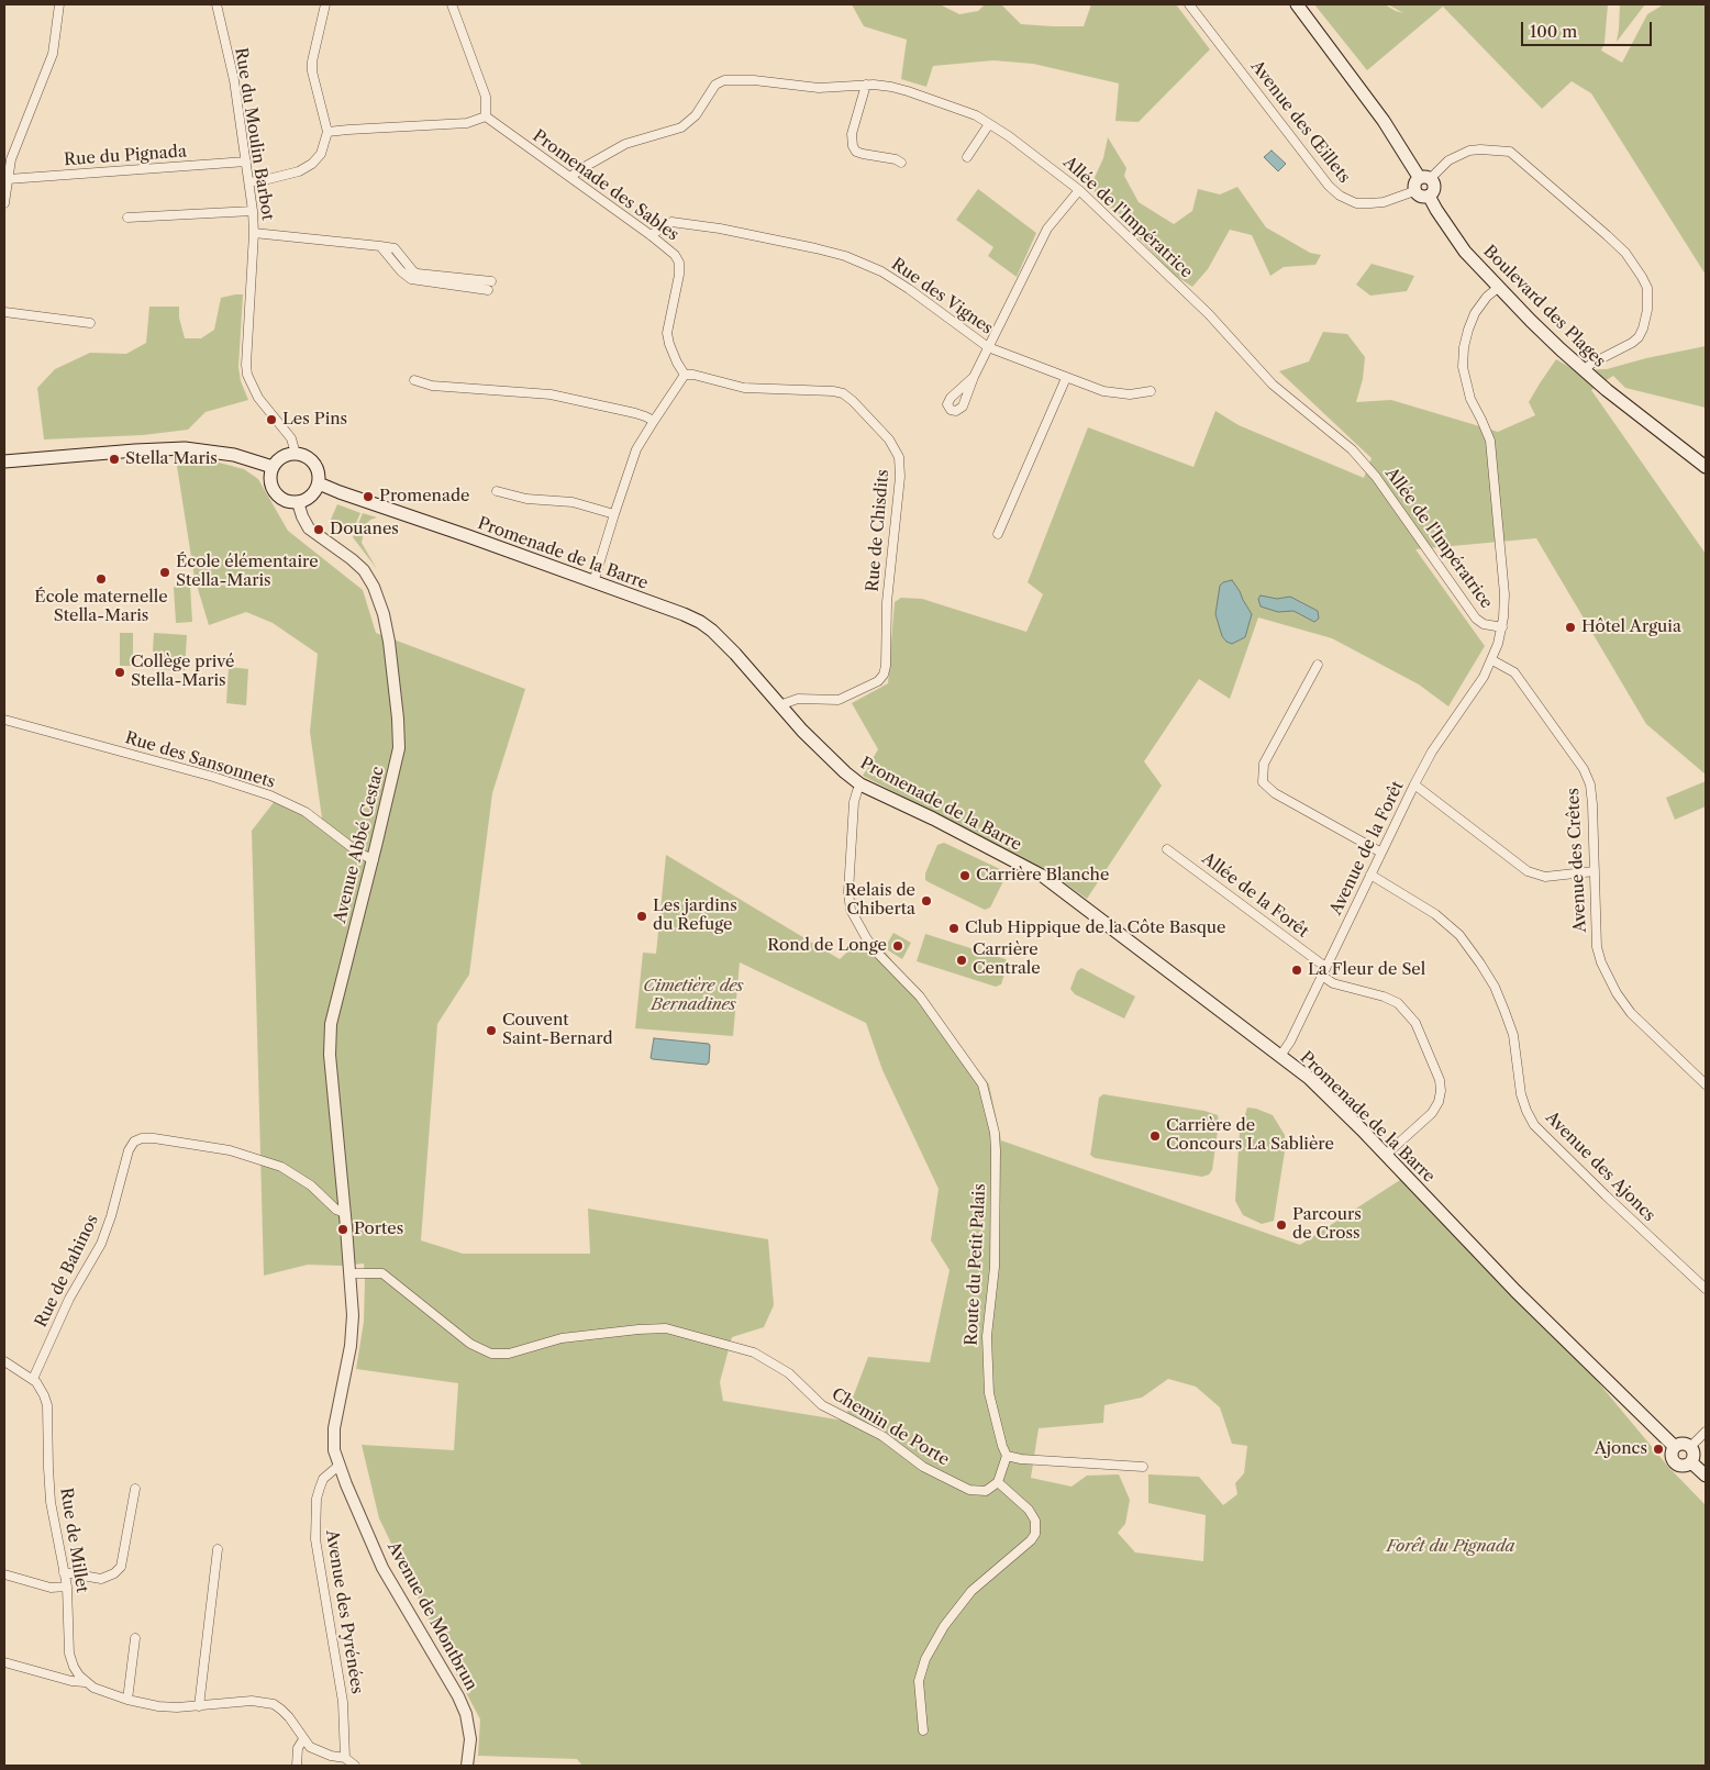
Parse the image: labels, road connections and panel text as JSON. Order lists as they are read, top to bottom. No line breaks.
{"streets":{"main road":["Boulevard des Plages","Promenade de la Barre"],"street":["Avenue des Œillets","Rue du Moulin Barbot","Rue du Pignada","Promenade des Sables","Allée de l'Impératrice","Rue des Vignes","Rue de Chisdits","Rue des Sansonnets","Avenue Abbé Cestac","Avenue de la Forêt","Avenue des Crêtes","Allée de la Forêt","Avenue des Ajoncs","Route du Petit Palais","Rue de Bahinos","Chemin de Porte","Rue de Millet","Avenue des Pyrénées","Avenue de Montbrun"]},"crossings":[["Avenue des Œillets","Boulevard des Plages"],["Rue du Moulin Barbot","Rue du Pignada"],["Rue du Moulin Barbot","Promenade de la Barre"],["Rue du Moulin Barbot","Avenue Abbé Cestac"],["Promenade des Sables","Allée de l'Impératrice"],["Promenade des Sables","Rue des Vignes"],["Promenade des Sables","Rue de Chisdits"],["Rue de Chisdits","Promenade de la Barre"],["Promenade de la Barre","Avenue Abbé Cestac"],["Promenade de la Barre","Avenue de la Forêt"],["Promenade de la Barre","Route du Petit Palais"],["Rue des Sansonnets","Avenue Abbé Cestac"],["Avenue Abbé Cestac","Rue de Bahinos"],["Avenue Abbé Cestac","Avenue de Montbrun"],["Avenue de la Forêt","Avenue des Crêtes"],["Avenue de la Forêt","Allée de la Forêt"],["Avenue de la Forêt","Avenue des Ajoncs"],["Rue de Bahinos","Rue de Millet"],["Chemin de Porte","Avenue de Montbrun"],["Avenue des Pyrénées","Avenue de Montbrun"]],"parks":["Cimetière des Bernadines","Forêt du Pignada"],"places":["Les Pins","Stella Maris","Promenade","Douanes","École élémentaire Stella-Maris","École maternelle Stella-Maris","Hôtel Arguia","Collège privé Stella-Maris","Carrière Blanche","Relais de Chiberta","Les jardins du Refuge","Club Hippique de la Côte Basque","Rond de Longe","Carrière Centrale","La Fleur de Sel","Couvent Saint-Bernard","Carrière de Concours La Sablière","Parcours de Cross","Portes","Ajoncs"],"scale_bar":"100 m"}
